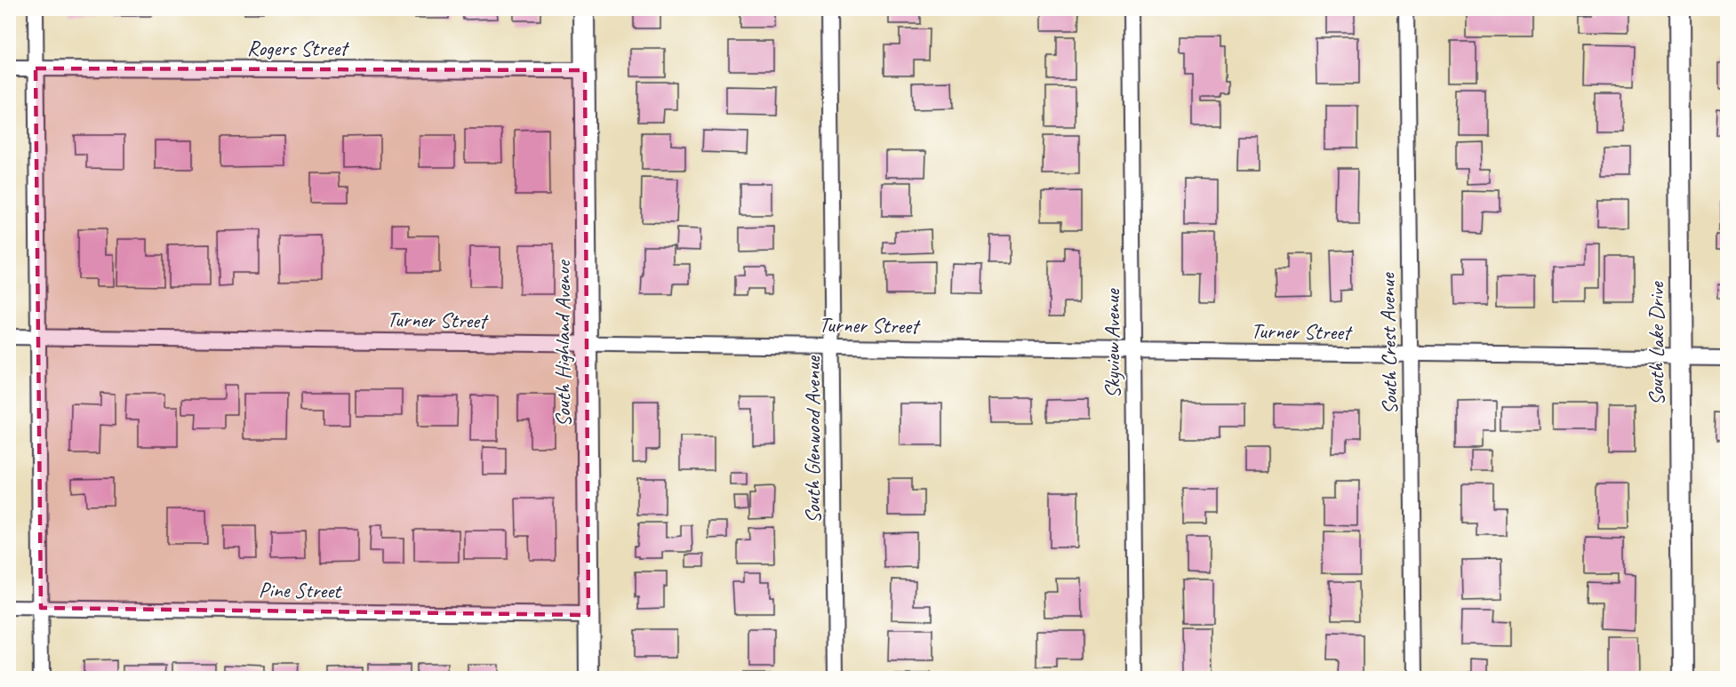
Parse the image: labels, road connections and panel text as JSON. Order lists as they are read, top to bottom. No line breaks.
{"streets":{"street":["Rogers Street","Turner Street","South Highland Avenue","Skyview Avenue","South Crest Avenue","South Lake Drive","South Glenwood Avenue","Pine Street"]},"crossings":[["Rogers Street","South Highland Avenue"],["Turner Street","South Highland Avenue"],["Turner Street","Skyview Avenue"],["Turner Street","South Crest Avenue"],["Turner Street","South Lake Drive"],["Turner Street","South Glenwood Avenue"],["South Highland Avenue","Pine Street"]]}
